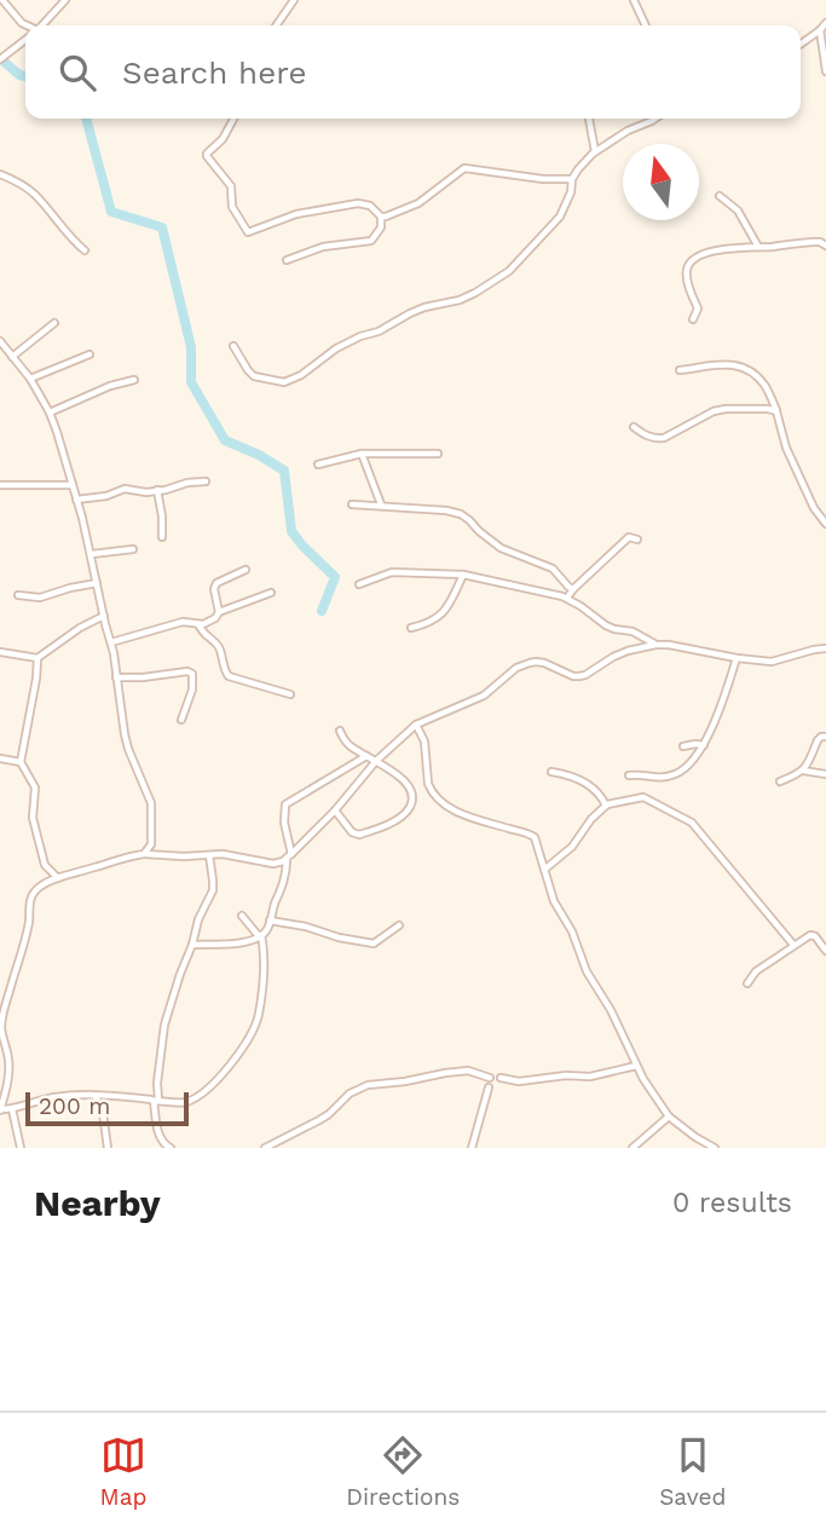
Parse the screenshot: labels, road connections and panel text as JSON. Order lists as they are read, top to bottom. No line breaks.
{"scale_bar":"200 m","north":"top","page":{"search":"Search here","scale":"200 m","heading":["Nearby","0 results"],"nav":["Map","Directions","Saved"]}}
